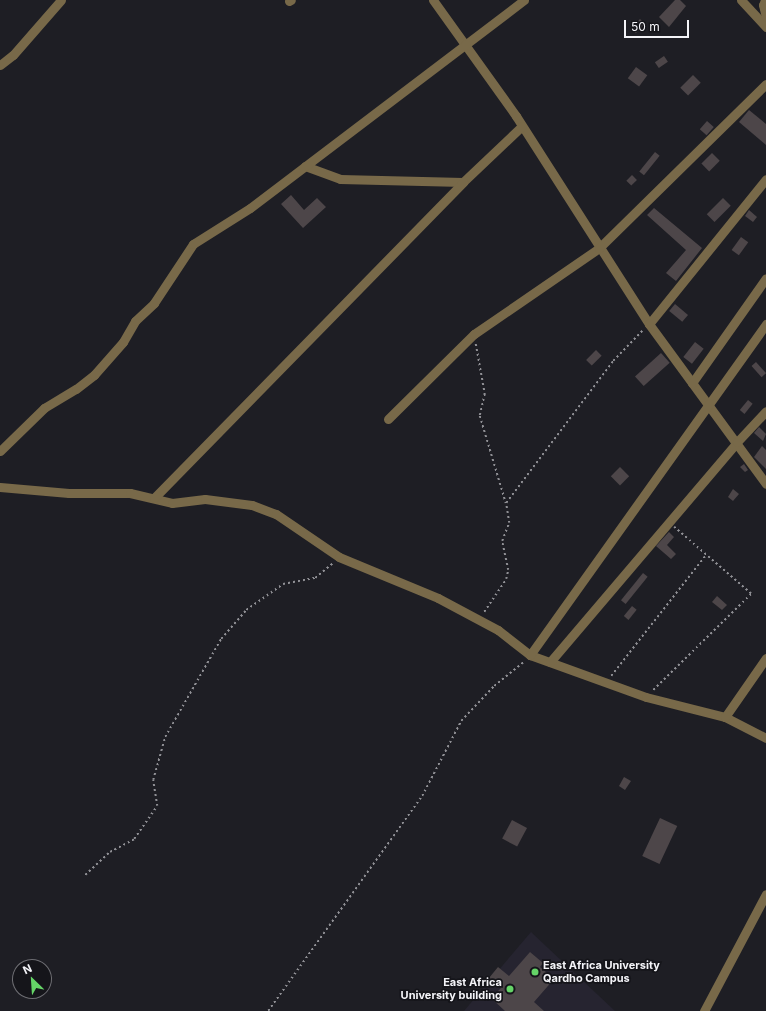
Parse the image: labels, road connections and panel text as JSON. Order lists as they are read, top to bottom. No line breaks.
{"places":["East Africa University Qardho Campus","East Africa University building"],"scale_bar":"50 m","north":"top left"}
